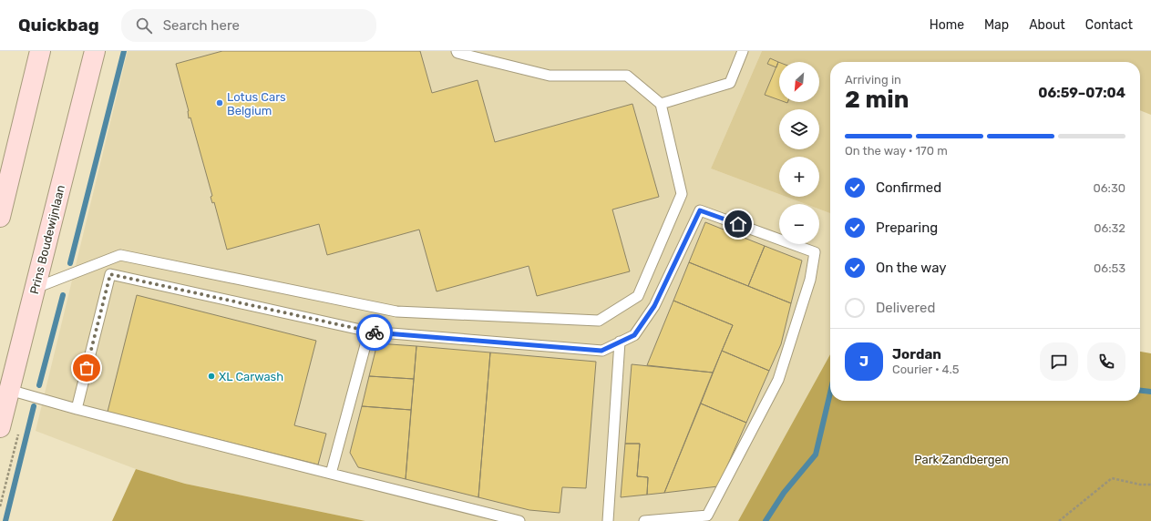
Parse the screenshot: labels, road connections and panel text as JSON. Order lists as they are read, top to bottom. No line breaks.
{"streets":{"main road":["Prins Boudewijnlaan"]},"parks":["Park Zandbergen"],"places":["Lotus Cars Belgium","XL Carwash"],"north":"bottom left","page":{"header":"Quickbag","search":"Search here","nav":["Home","Map","About","Contact"],"map_buttons":["+","−"],"heading":["2 min","Arriving in","06:59–07:04"],"panel":["Jordan","Courier · 4.5"],"bar":"On the way · 170 m","list":[["Confirmed","06:30"],["Preparing","06:32"],["On the way","06:53"],"Delivered"],"round":"J"}}
